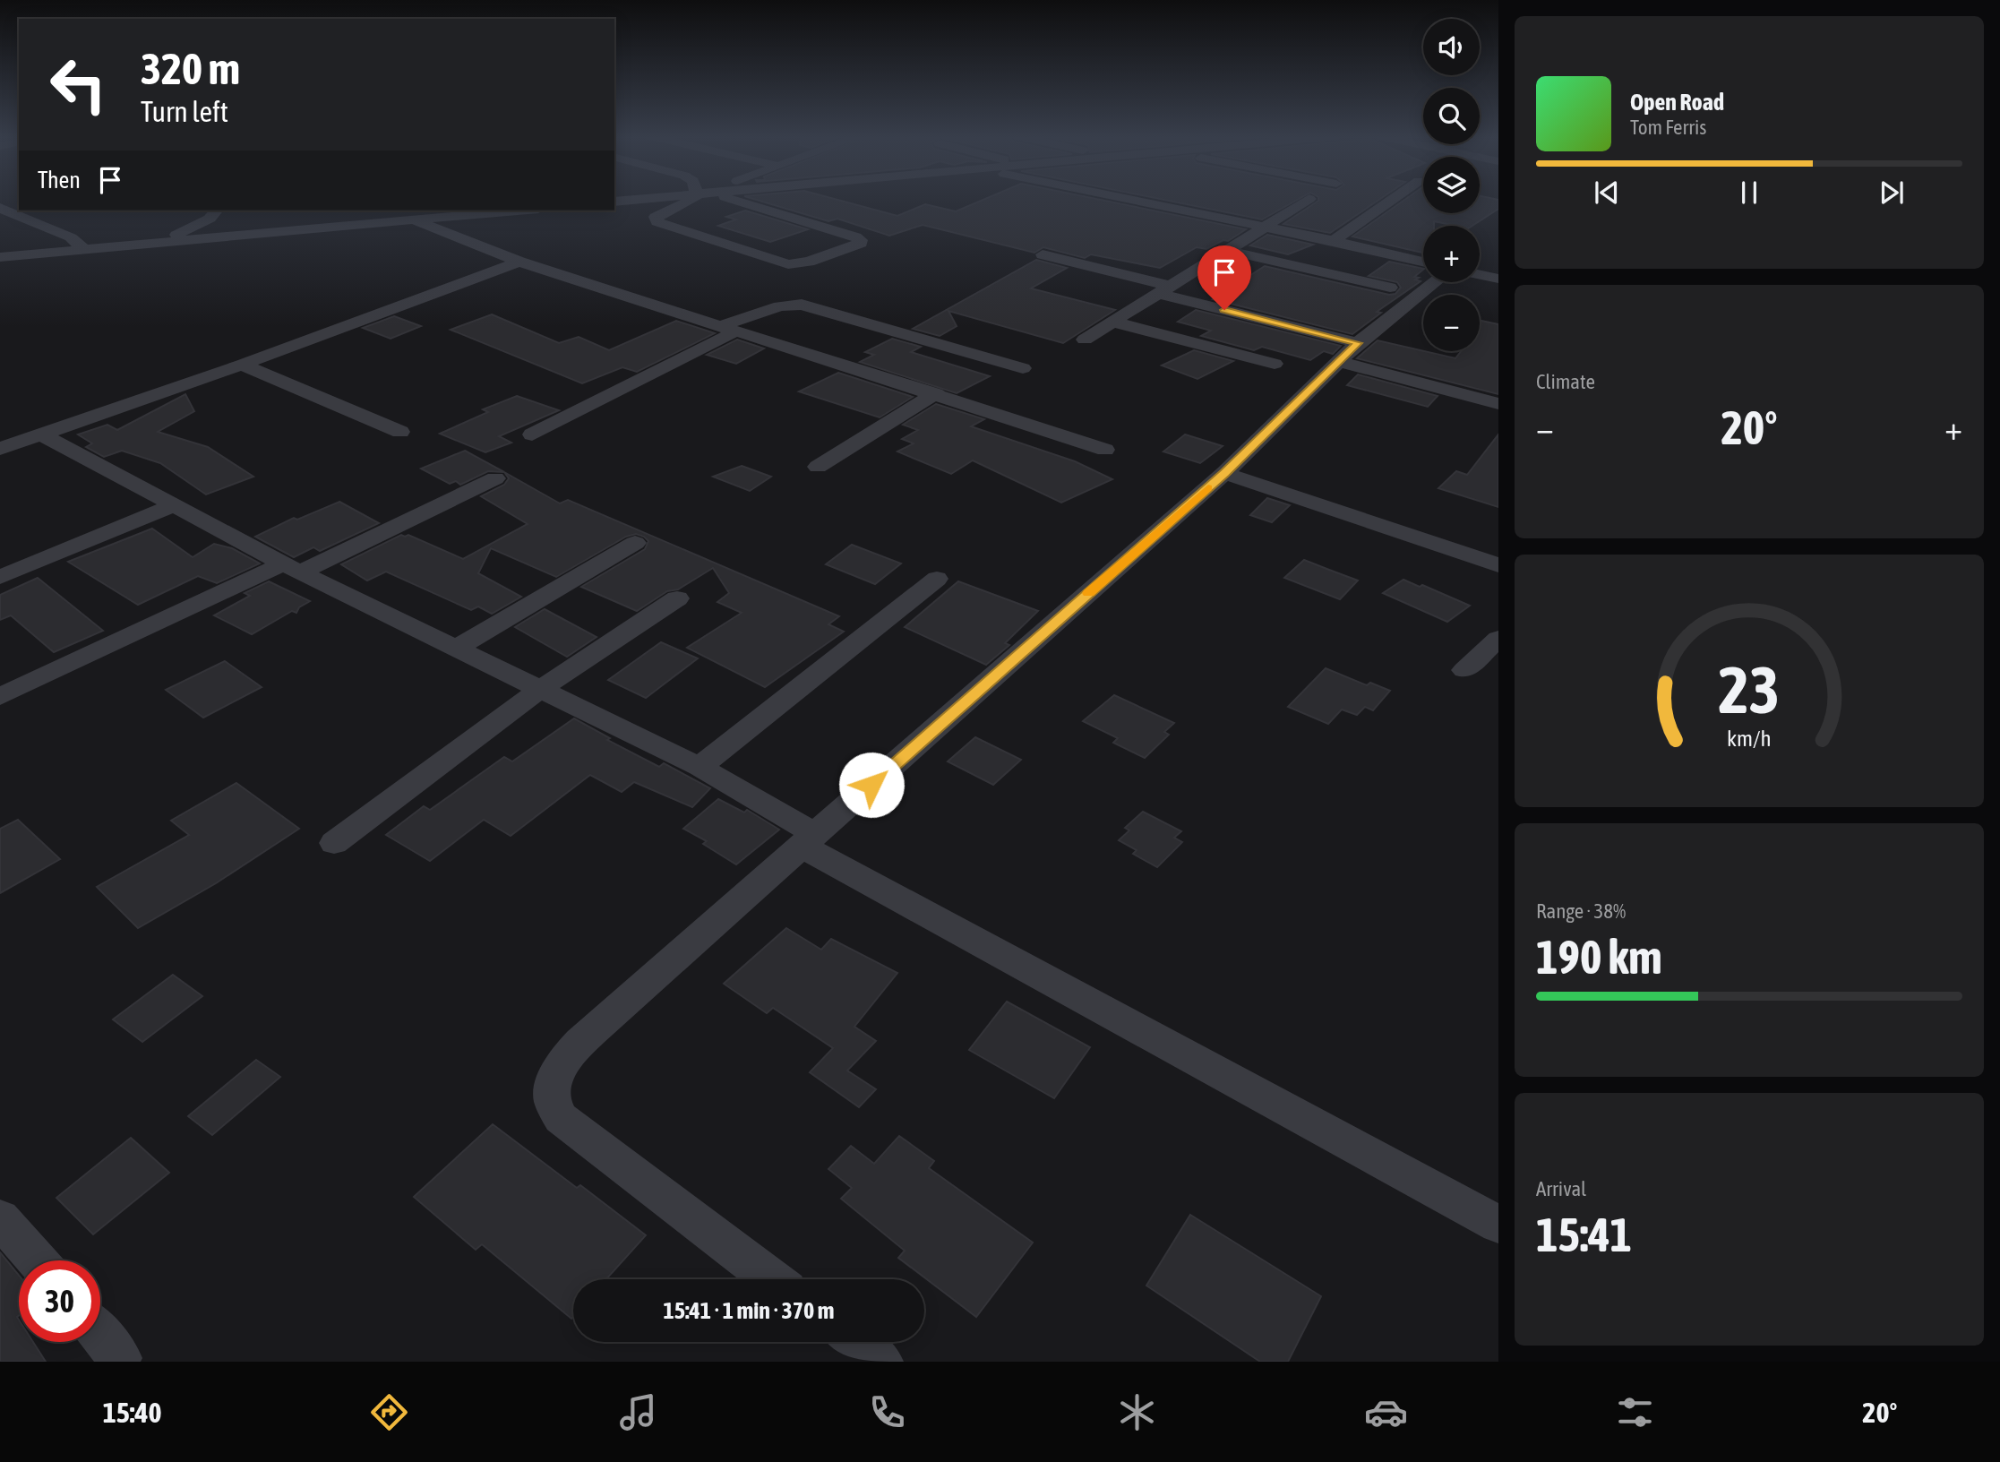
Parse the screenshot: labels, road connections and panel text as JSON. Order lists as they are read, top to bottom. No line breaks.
{"page":{"map_buttons":["+","−"],"turn":["320 m","Turn left"],"song":["Open Road","Tom Ferris"],"then":"Then","tile":["Climate",["Range · 38%","190 km"],["Arrival","15:41"]],"heat":["−","20°","+"],"limit":"30","trip":"15:41 · 1 min · 370 m","tabs":["15:40","20°"],"gauge":["23","km/h"]}}
